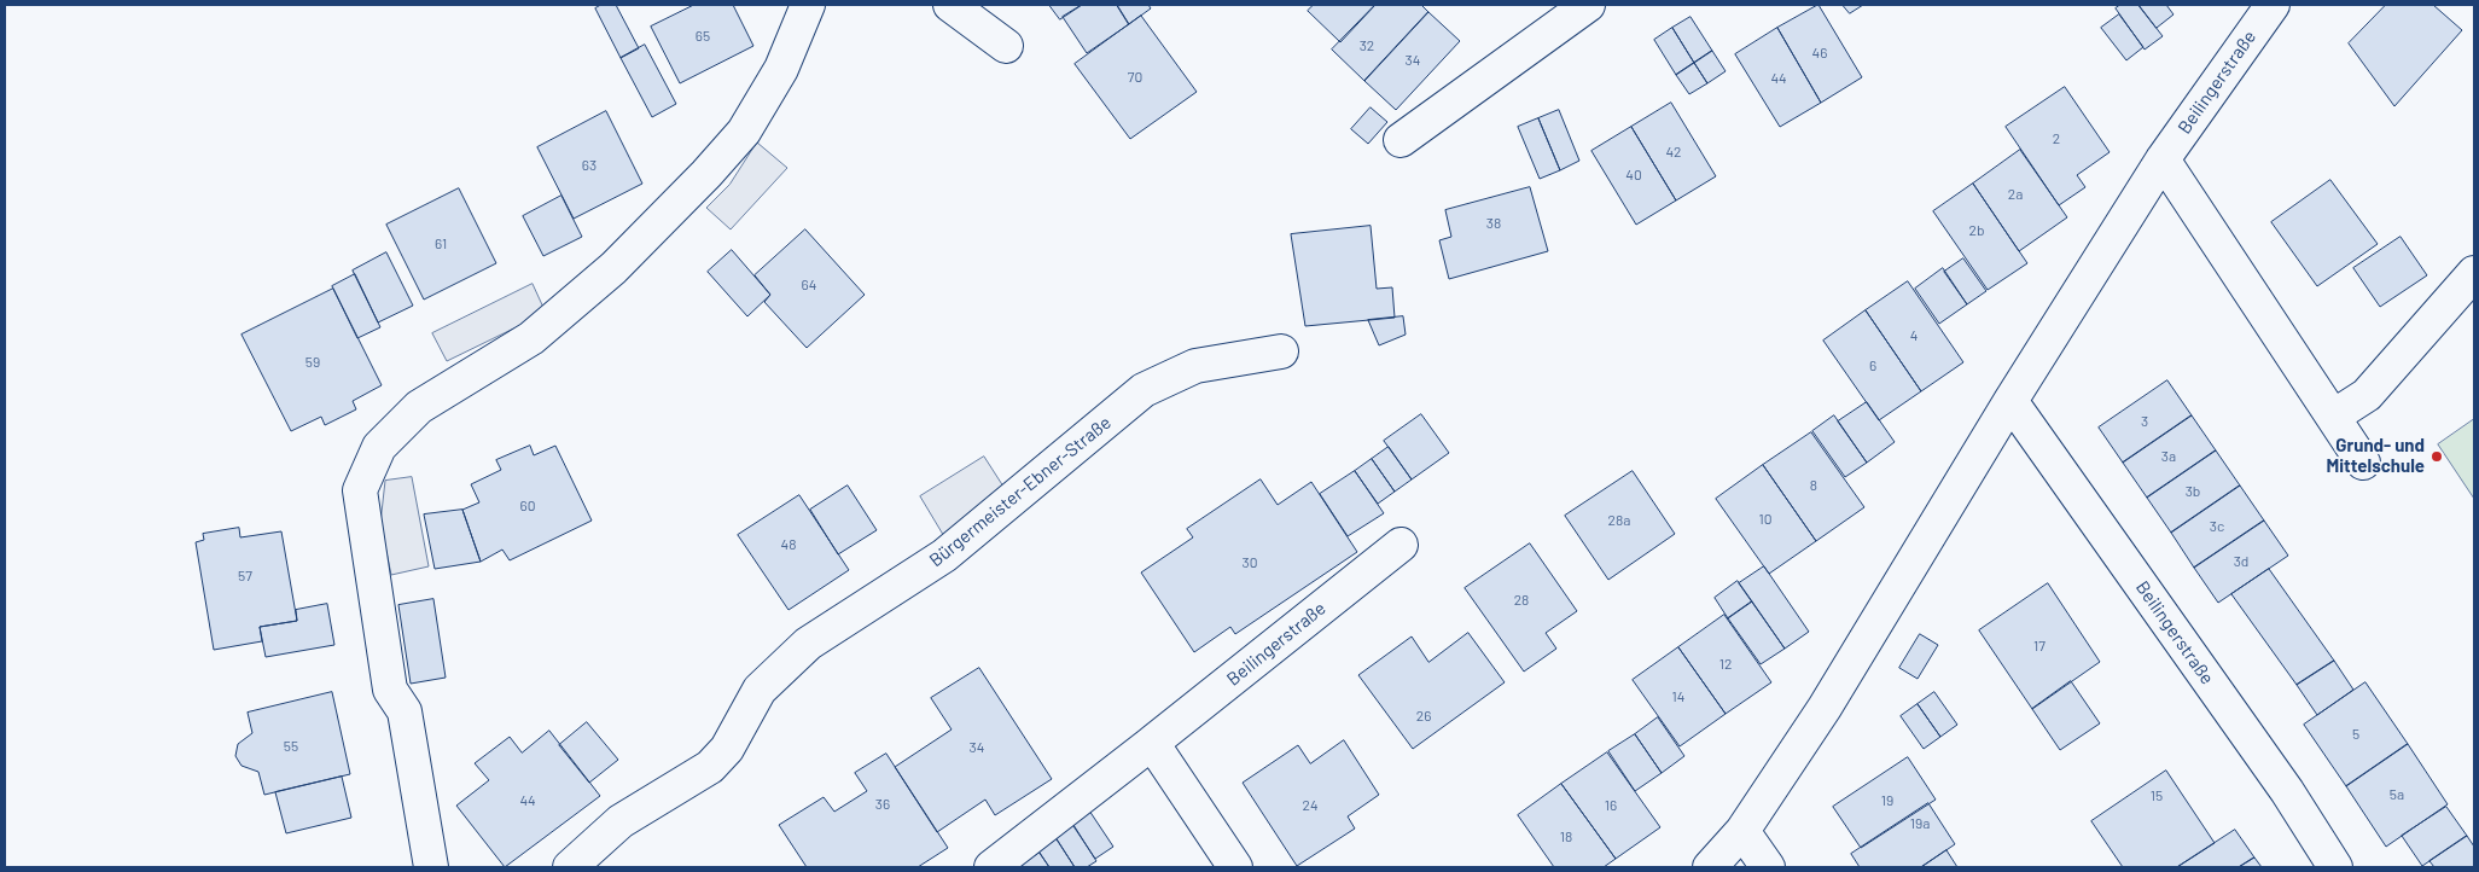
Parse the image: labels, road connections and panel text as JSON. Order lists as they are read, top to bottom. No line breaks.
{"streets":{"street":["Beilingerstraße","Bürgermeister-Ebner-Straße"]},"places":["Grund- und Mittelschule"],"house_numbers":["65","32","46","34","70","44","2","42","63","40","2a","38","2b","61","64","4","59","6","3","3a","8","3b","60","10","28a","3c","48","3d","30","57","28","17","12","14","26","5","55","34","5a","15","44","19","36","24","16","19a","18"]}
